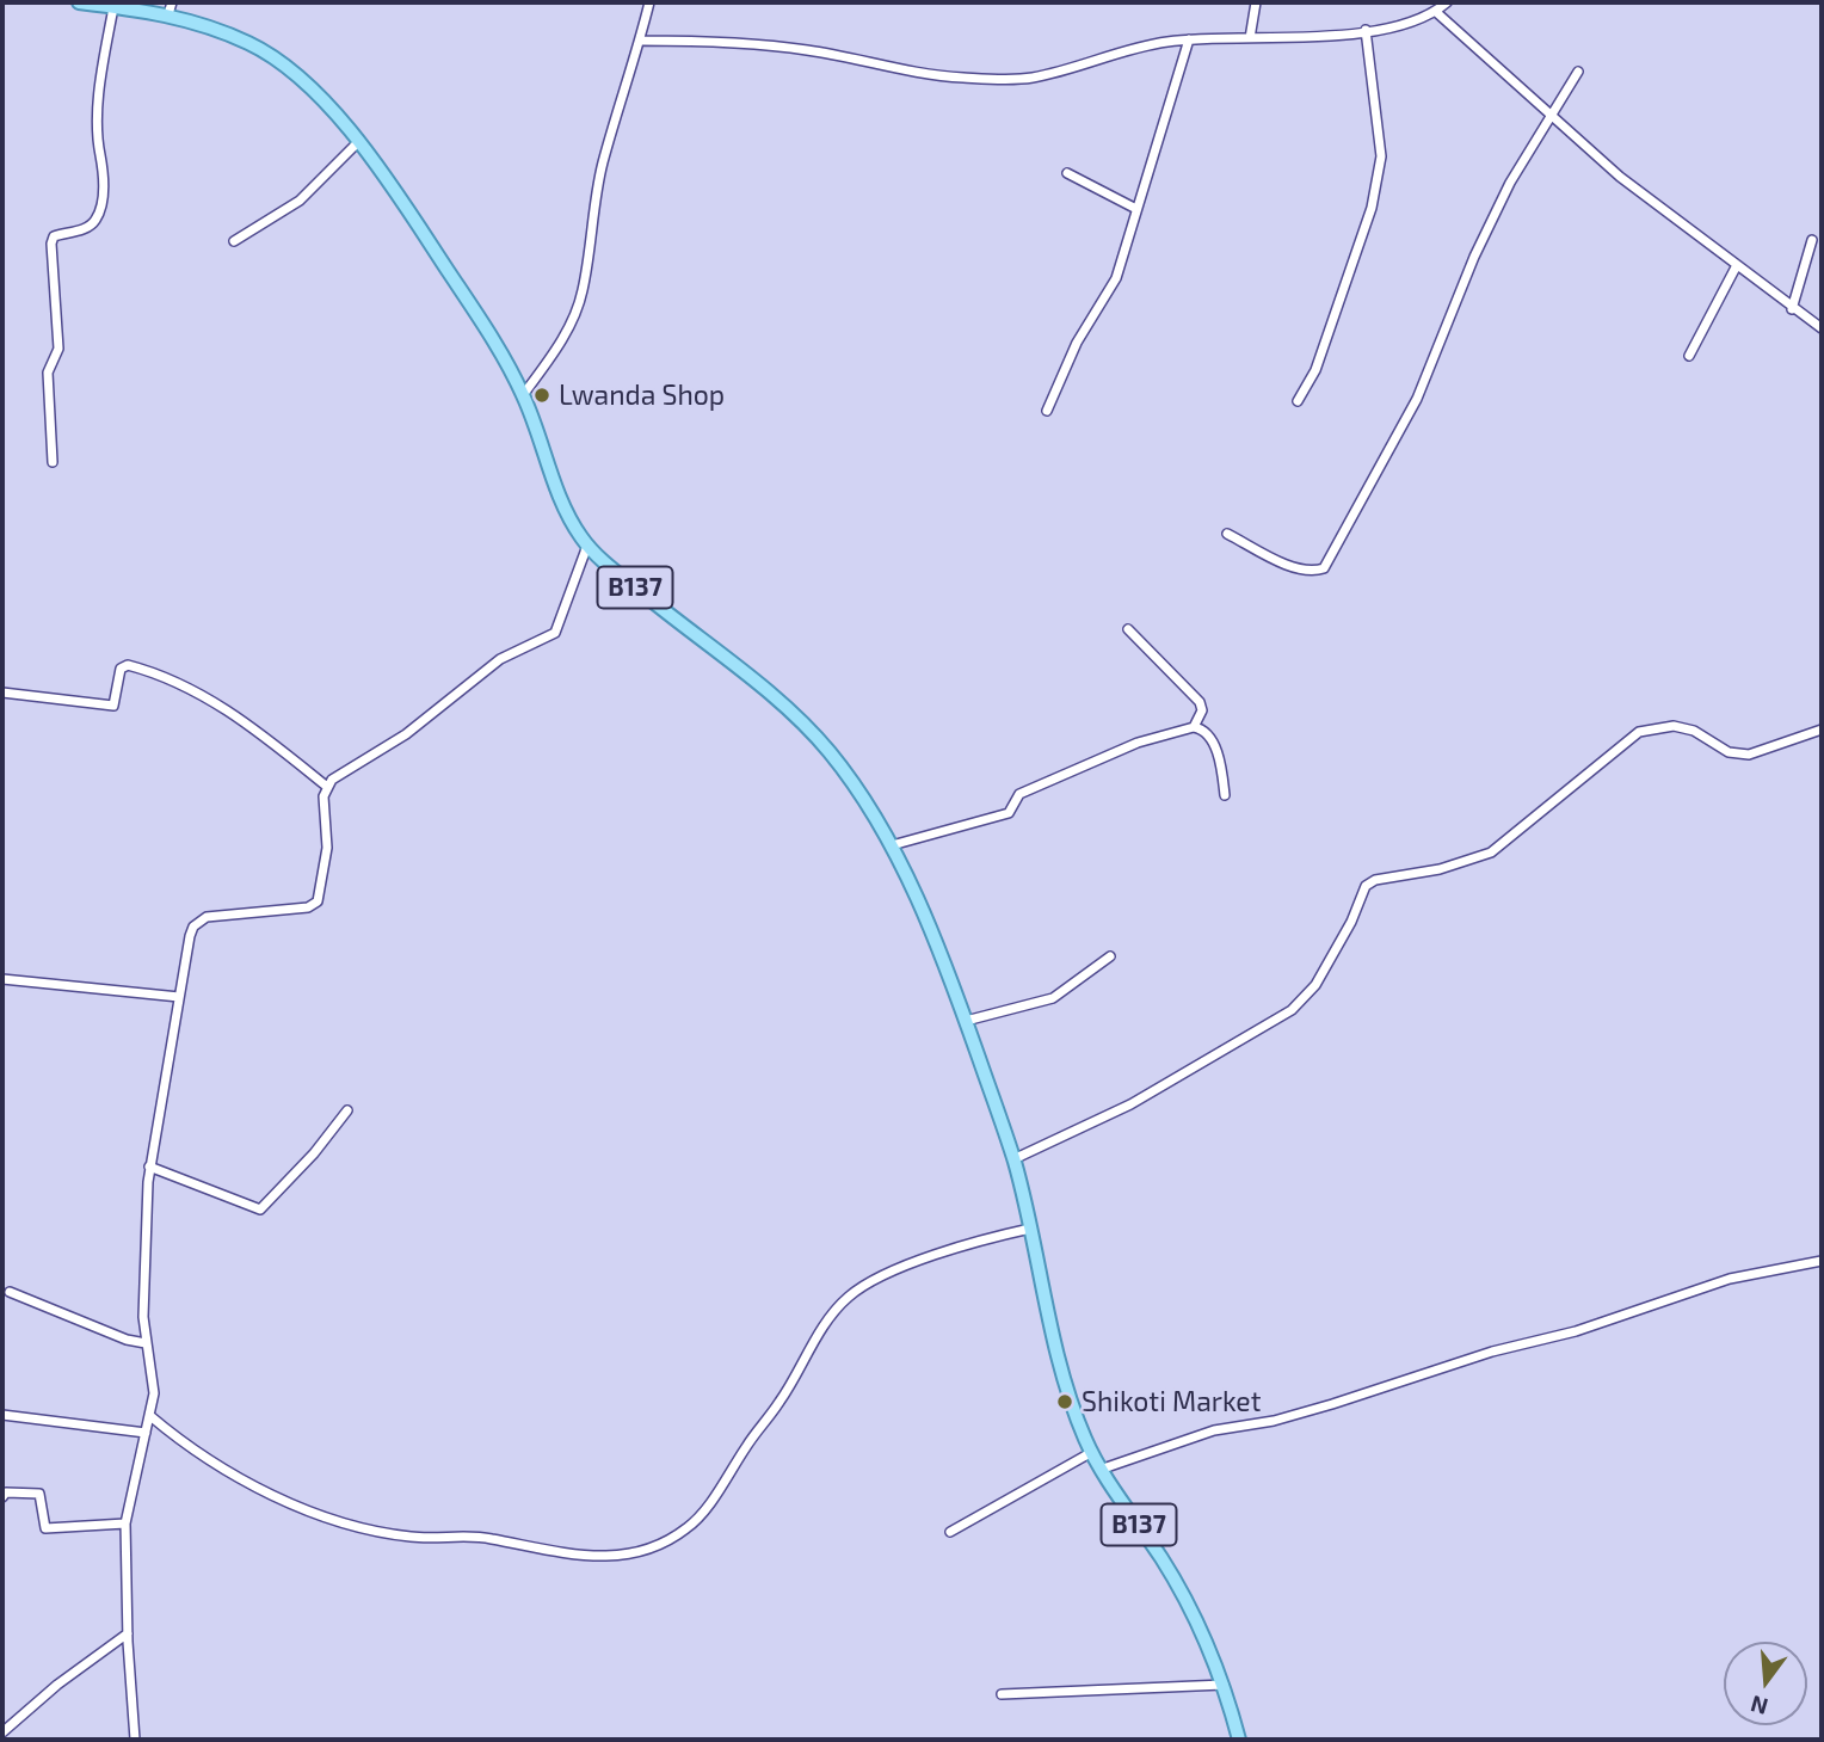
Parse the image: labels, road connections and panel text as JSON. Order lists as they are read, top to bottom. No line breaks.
{"streets":{"main road":["B137"]},"places":["Lwanda Shop","Shikoti Market"],"north":"bottom"}
